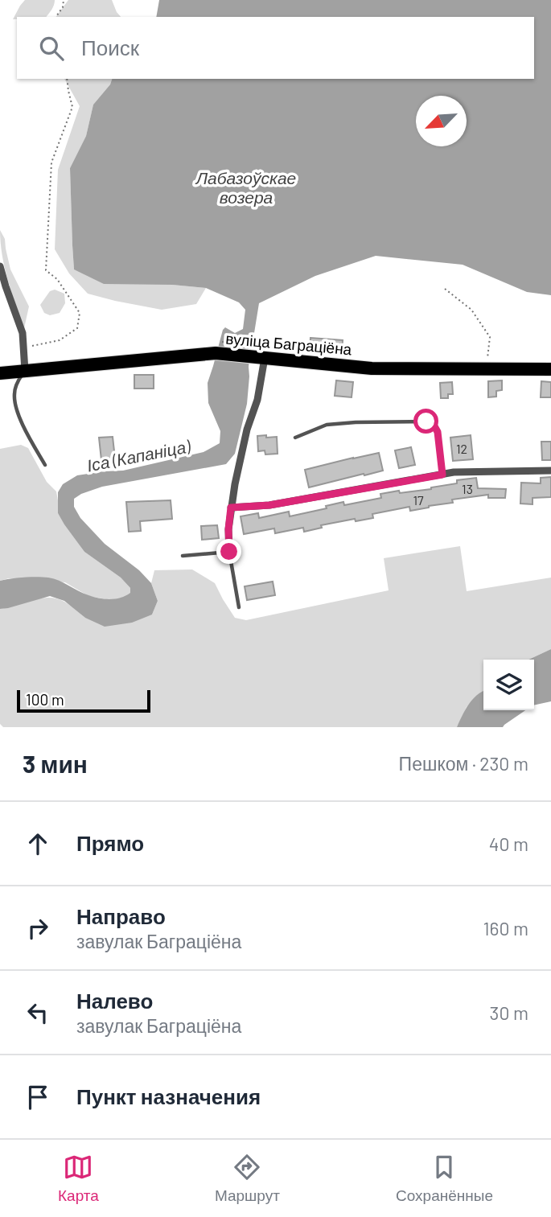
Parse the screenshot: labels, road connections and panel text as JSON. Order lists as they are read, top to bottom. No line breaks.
{"streets":{"highway":["вуліца Баграціёна"]},"water":["Лабазоўскае возера","Іса (Капаніца)"],"house_numbers":["12","13","17"],"scale_bar":"100 m","north":"bottom left","page":{"search":"Поиск","scale":"100 m","heading":["3 мин","Пешком · 230 m"],"list":[["Прямо","40 m"],["Направо","завулак Баграціёна","160 m"],["Налево","завулак Баграціёна","30 m"],"Пункт назначения"],"nav":["Карта","Маршрут","Сохранённые"]}}
